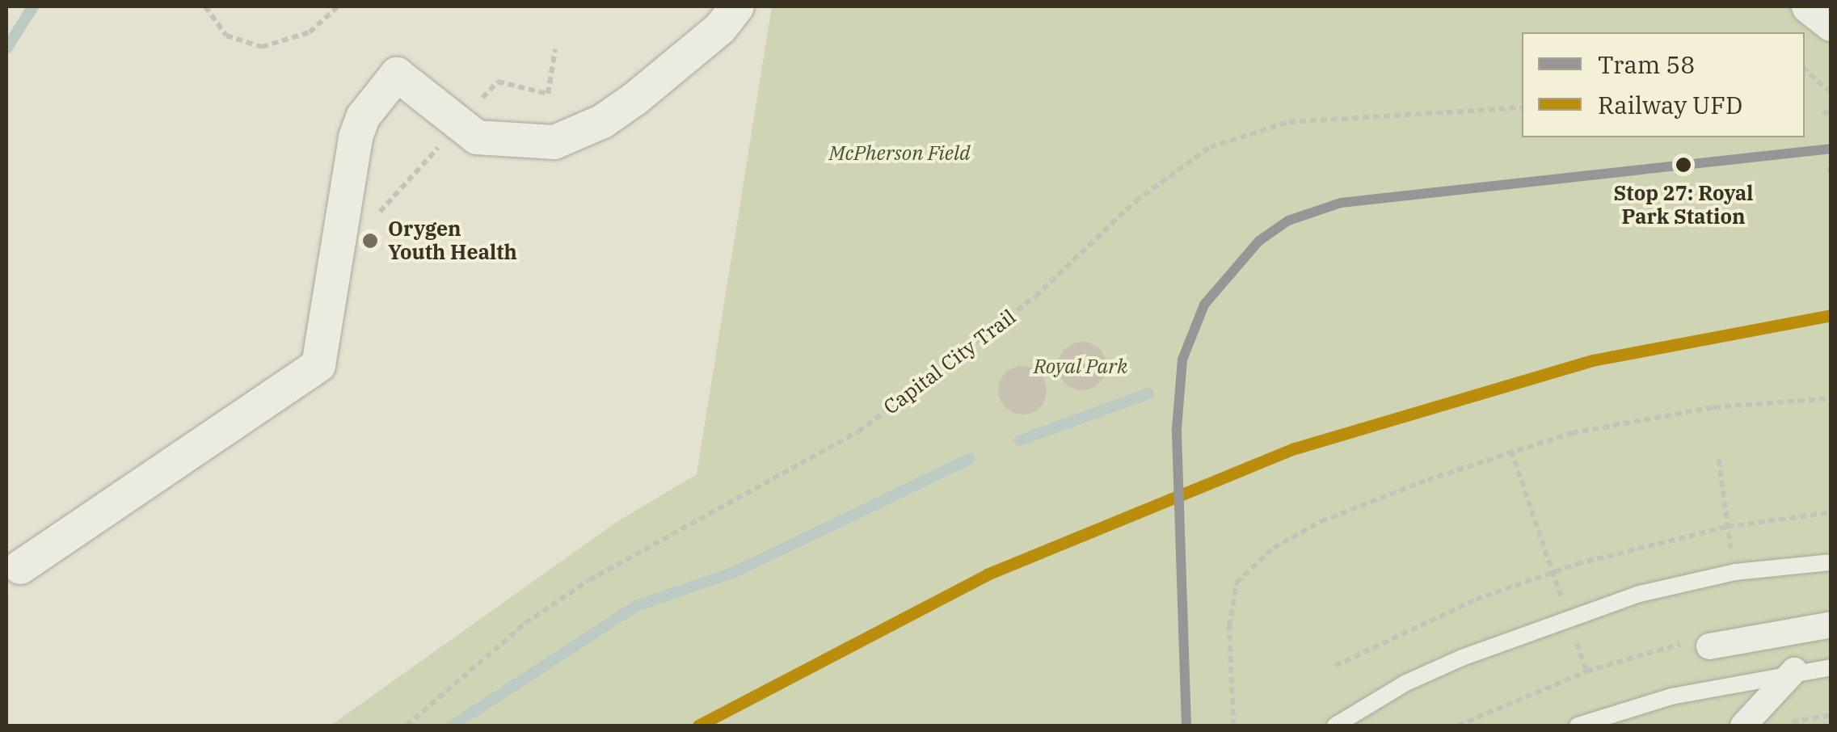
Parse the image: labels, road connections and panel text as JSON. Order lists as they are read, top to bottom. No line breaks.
{"streets":{"path":["Capital City Trail"]},"parks":["McPherson Field","Royal Park"],"places":["Stop 27: Royal Park Station","Orygen Youth Health"],"lines":["tram line 58","rail line UFD"],"legend":["Tram 58","Railway UFD"]}
